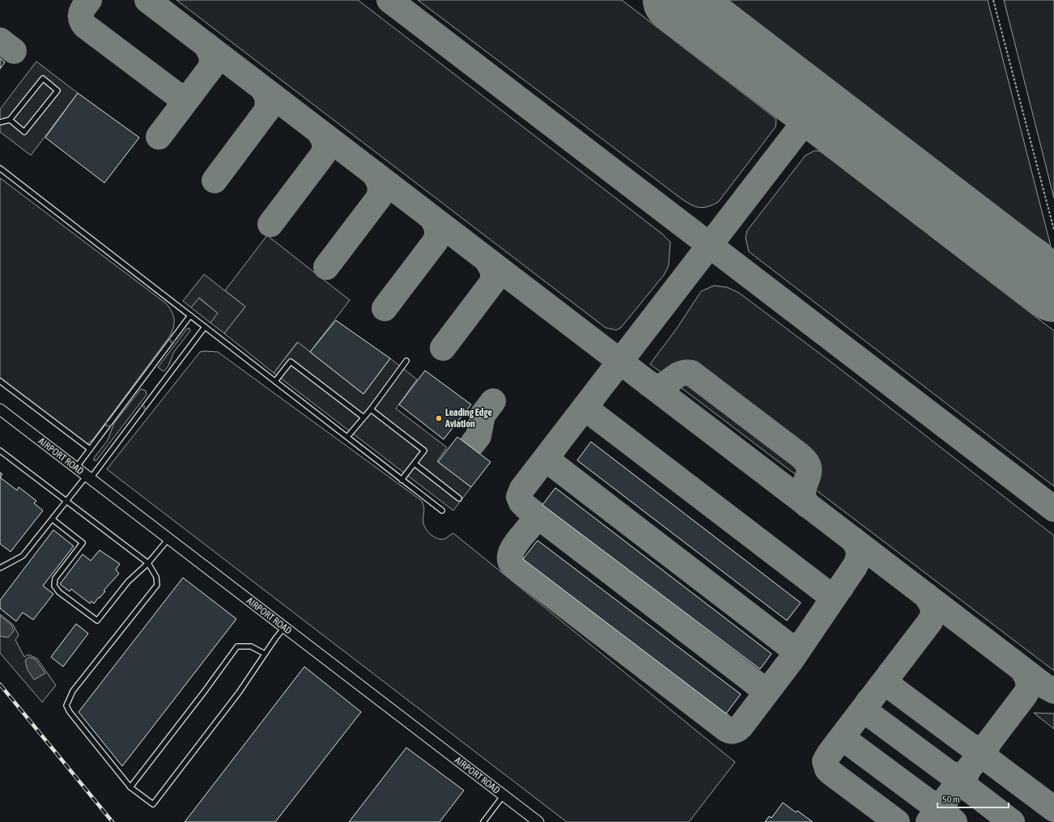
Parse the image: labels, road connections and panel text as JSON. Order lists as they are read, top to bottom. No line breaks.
{"streets":{"street":["AIRPORT ROAD"]},"places":["Leading Edge Aviation"],"scale_bar":"50 m"}
